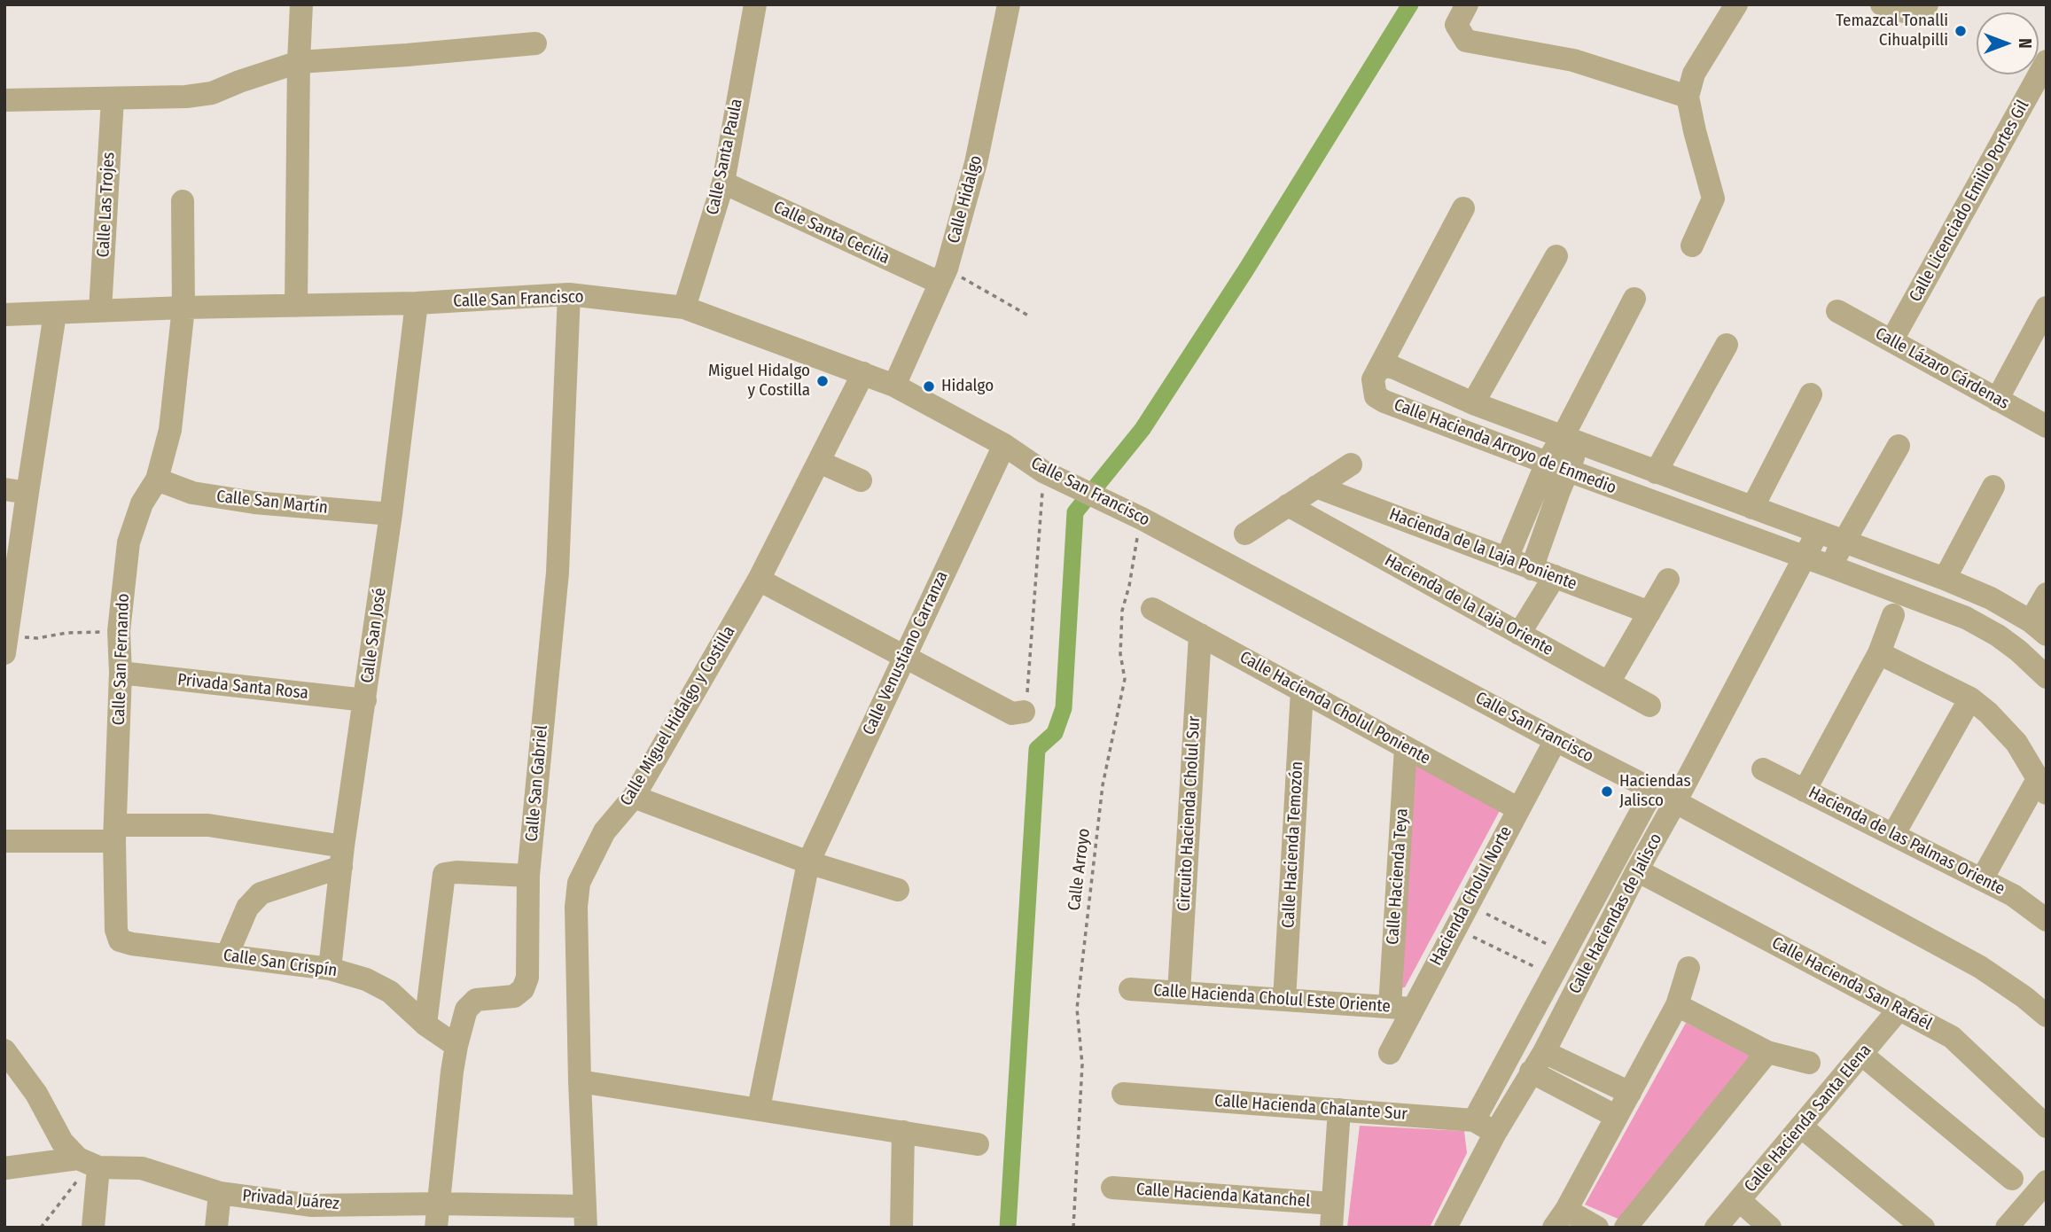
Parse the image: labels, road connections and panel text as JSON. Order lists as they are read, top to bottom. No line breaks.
{"streets":{"street":["Calle Santa Paula","Calle Hidalgo","Calle Licenciado Emilio Portes Gil","Calle Las Trojes","Calle Santa Cecilia","Calle San Francisco","Calle Lázaro Cárdenas","Calle Hacienda Arroyo de Enmedio","Calle San Martín","Hacienda de la Laja Poniente","Hacienda de la Laja Oriente","Calle San José","Calle Venustiano Carranza","Calle San Fernando","Privada Santa Rosa","Calle Hacienda Cholul Poniente","Calle Miguel Hidalgo y Costilla","Calle San Gabriel","Circuito Hacienda Cholul Sur","Hacienda de las Palmas Oriente","Calle Hacienda Temozón","Calle Hacienda Teya","Hacienda Cholul Norte","Calle Haciendas de Jalisco","Calle San Crispín","Calle Hacienda San Rafaél","Calle Hacienda Cholul Este Oriente","Calle Hacienda Chalante Sur","Calle Hacienda Santa Elena","Calle Hacienda Katanchel","Privada Juárez"],"path":["Calle Arroyo"]},"crossings":[["Calle Santa Paula","Calle Santa Cecilia"],["Calle Santa Paula","Calle San Francisco"],["Calle Hidalgo","Calle Santa Cecilia"],["Calle Hidalgo","Calle San Francisco"],["Calle Licenciado Emilio Portes Gil","Calle Lázaro Cárdenas"],["Calle Las Trojes","Calle San Francisco"],["Calle San Francisco","Calle San José"],["Calle San Francisco","Calle Venustiano Carranza"],["Calle San Francisco","Calle San Fernando"],["Calle San Francisco","Calle Miguel Hidalgo y Costilla"],["Calle San Francisco","Calle San Gabriel"],["Calle San Francisco","Calle Arroyo"],["Calle San Francisco","Hacienda Cholul Norte"],["Calle San Francisco","Calle Haciendas de Jalisco"],["Calle Hacienda Arroyo de Enmedio","Calle Haciendas de Jalisco"],["Calle San Martín","Calle San José"],["Calle San Martín","Calle San Fernando"],["Calle San José","Privada Santa Rosa"],["Calle San José","Calle San Crispín"],["Calle San Fernando","Privada Santa Rosa"],["Calle San Fernando","Calle San Crispín"],["Calle Hacienda Cholul Poniente","Circuito Hacienda Cholul Sur"],["Calle Hacienda Cholul Poniente","Calle Hacienda Temozón"],["Calle Hacienda Cholul Poniente","Calle Hacienda Teya"],["Calle Hacienda Cholul Poniente","Hacienda Cholul Norte"],["Calle Miguel Hidalgo y Costilla","Privada Juárez"],["Calle San Gabriel","Calle San Crispín"],["Calle San Gabriel","Privada Juárez"],["Circuito Hacienda Cholul Sur","Calle Hacienda Cholul Este Oriente"],["Calle Hacienda Temozón","Calle Hacienda Cholul Este Oriente"],["Calle Hacienda Teya","Calle Hacienda Cholul Este Oriente"],["Hacienda Cholul Norte","Calle Hacienda Cholul Este Oriente"],["Calle Haciendas de Jalisco","Calle Hacienda San Rafaél"],["Calle Haciendas de Jalisco","Calle Hacienda Chalante Sur"],["Calle Hacienda San Rafaél","Calle Hacienda Santa Elena"]],"places":["Temazcal Tonalli Cihualpilli","Miguel Hidalgo y Costilla","Hidalgo","Haciendas Jalisco"],"north":"right"}
